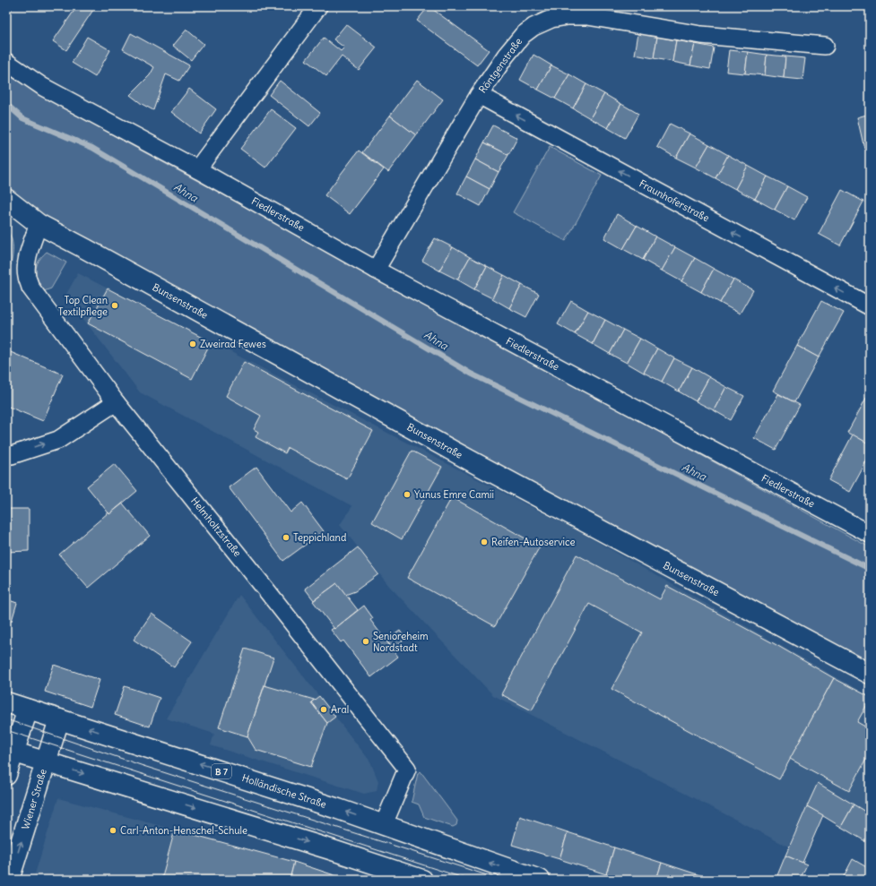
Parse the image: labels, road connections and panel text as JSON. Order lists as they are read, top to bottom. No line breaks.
{"streets":{"main road":["Bunsenstraße","B 7","Holländische Straße","Wiener Straße"],"street":["Röntgenstraße","Fraunhoferstraße","Fiedlerstraße","Helmholtzstraße"]},"crossings":[["Röntgenstraße","Fraunhoferstraße"],["Röntgenstraße","Fiedlerstraße"],["Bunsenstraße","Helmholtzstraße"],["Helmholtzstraße","Holländische Straße"],["Holländische Straße","Wiener Straße"]],"one_way":["Fraunhoferstraße","Wiener Straße"],"water":["Ahna"],"places":["Top Clean Textilpflege","Zweirad Fewes","Yunus Emre Camii","Teppichland","Reifen-Autoservice","Senioreheim Nordstadt","Aral","Carl-Anton-Henschel-Schule"]}
